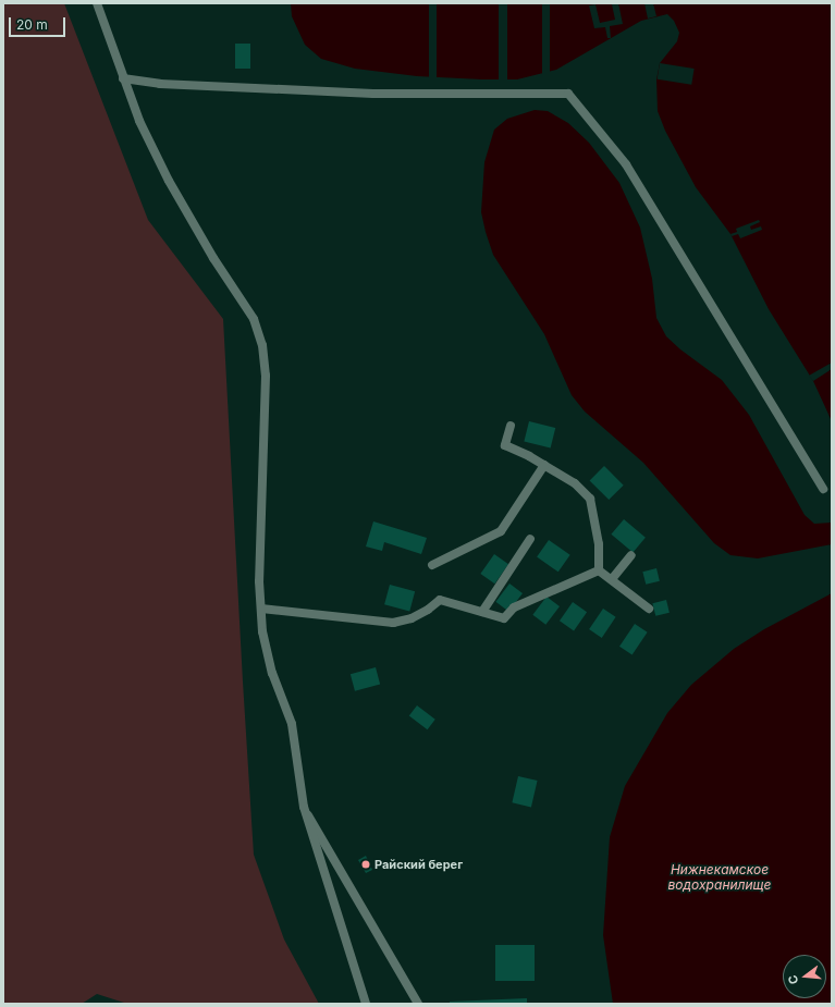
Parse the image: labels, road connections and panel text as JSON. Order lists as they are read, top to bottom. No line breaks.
{"water":["Нижнекамское водохранилище"],"places":["Райский берег"],"scale_bar":"20 m","north":"left"}
